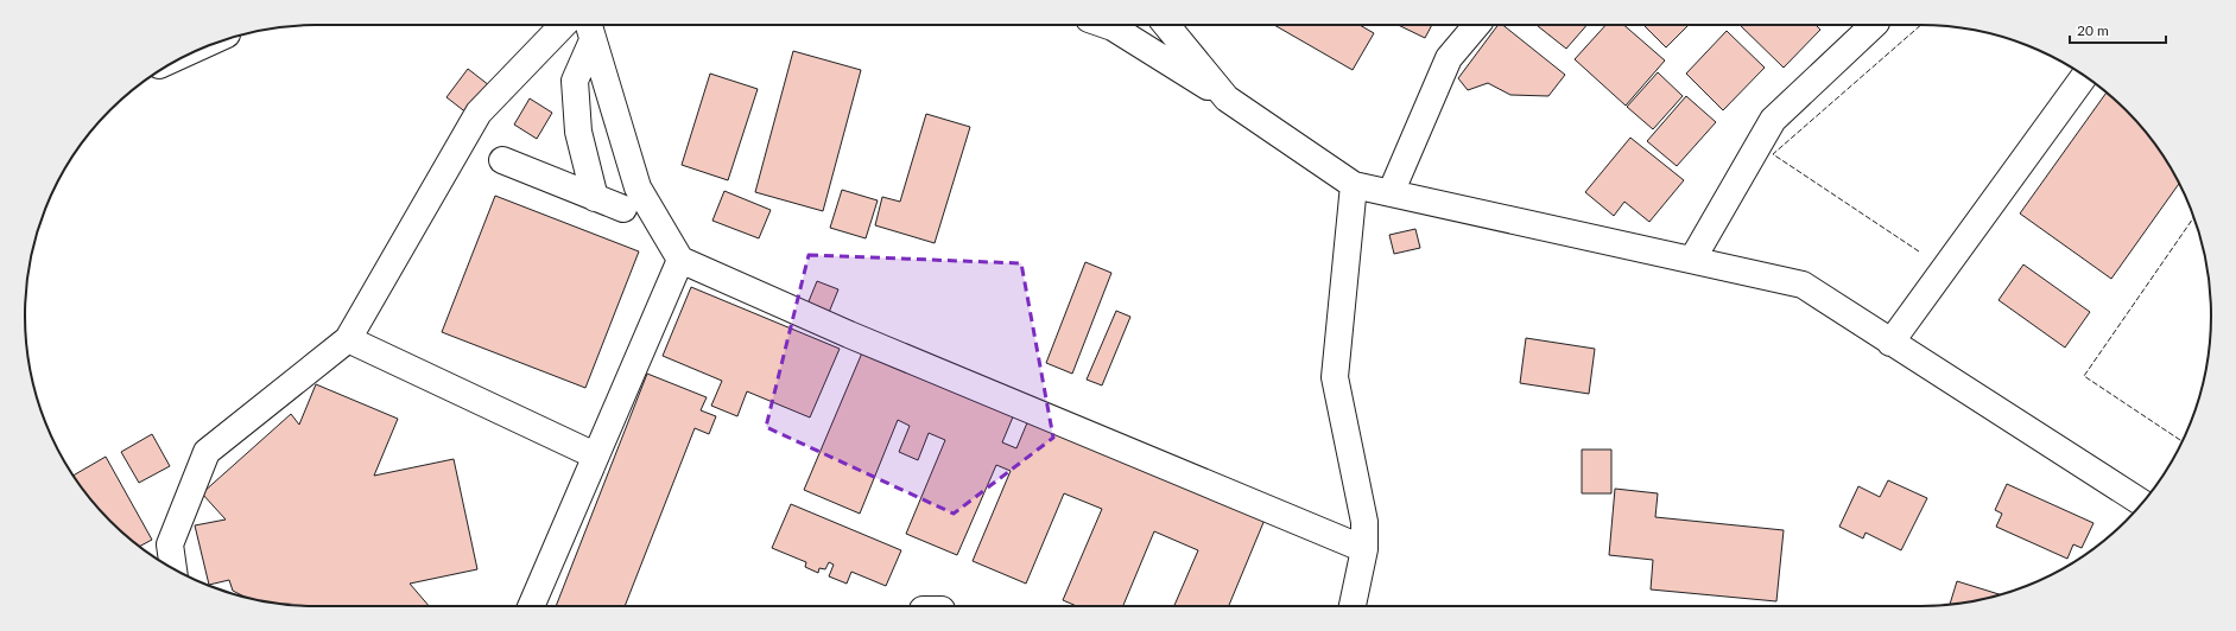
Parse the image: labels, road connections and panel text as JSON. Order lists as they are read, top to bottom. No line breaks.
{"scale_bar":"20 m"}
